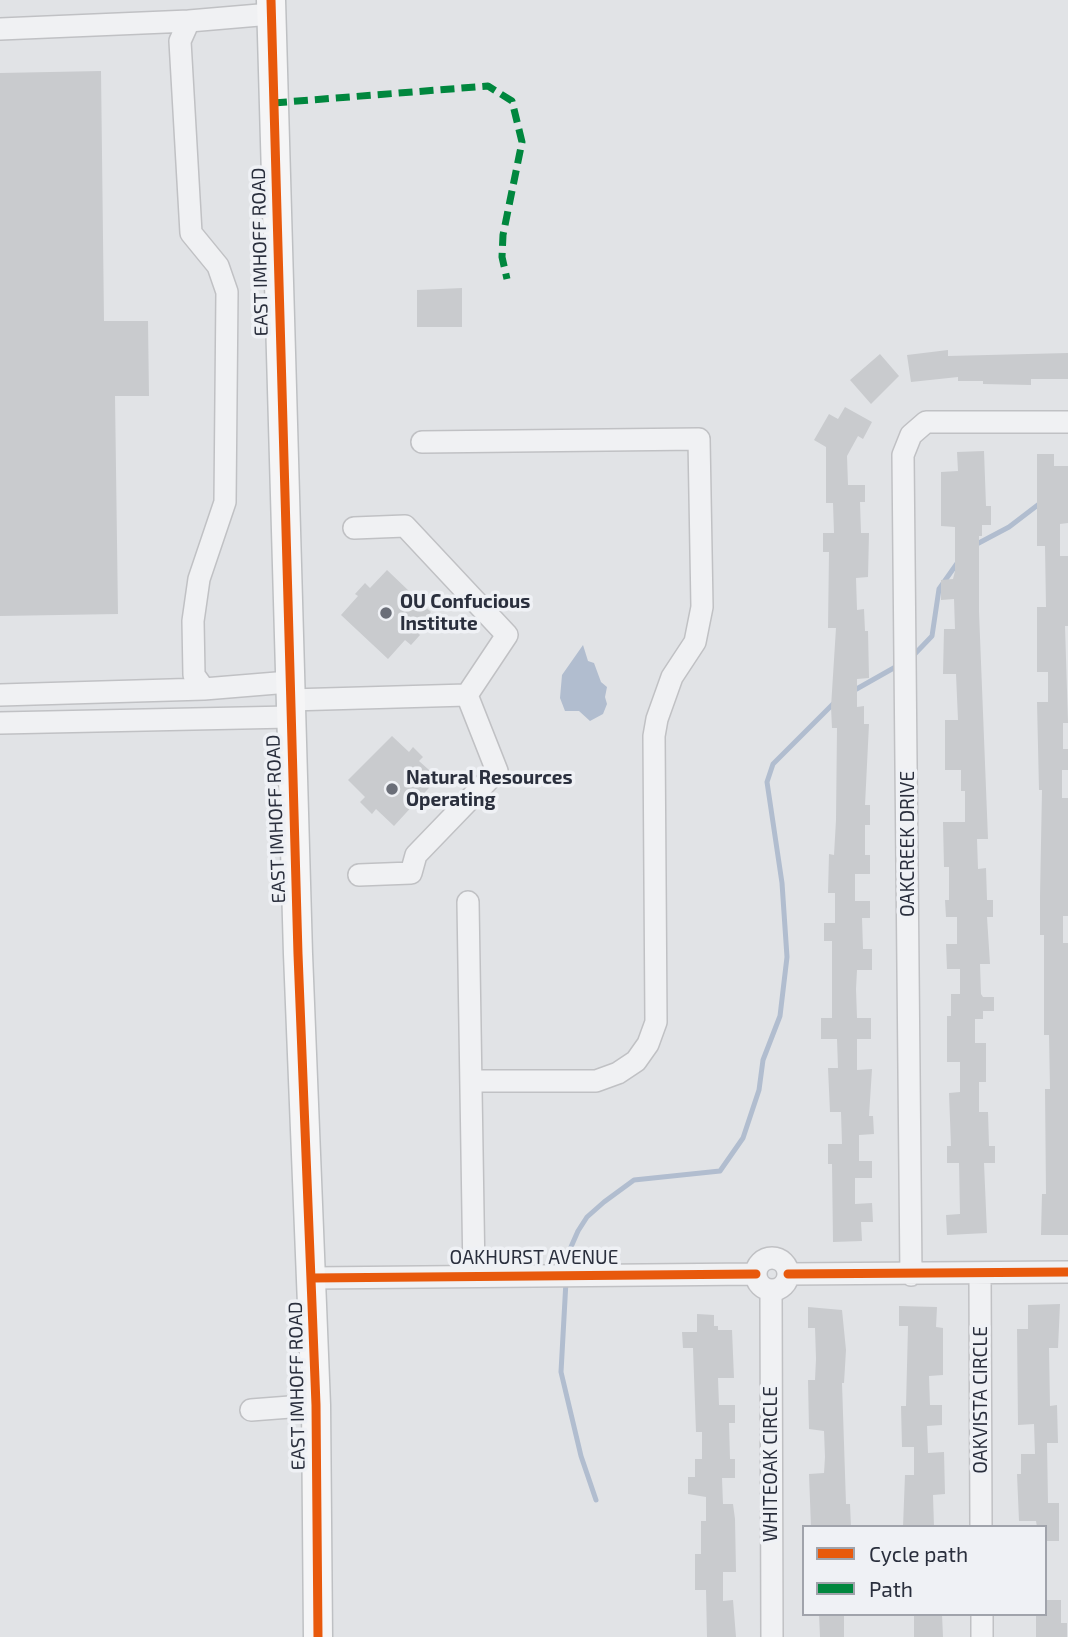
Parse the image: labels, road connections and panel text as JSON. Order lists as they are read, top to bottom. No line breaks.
{"streets":{"main road":["EAST IMHOFF ROAD"],"street":["OAKCREEK DRIVE","OAKHURST AVENUE","OAKVISTA CIRCLE","WHITEOAK CIRCLE"]},"crossings":[["EAST IMHOFF ROAD","OAKHURST AVENUE"],["OAKHURST AVENUE","WHITEOAK CIRCLE"]],"places":["OU Confucious Institute","Natural Resources Operating"],"legend":["Cycle path","Path"]}
